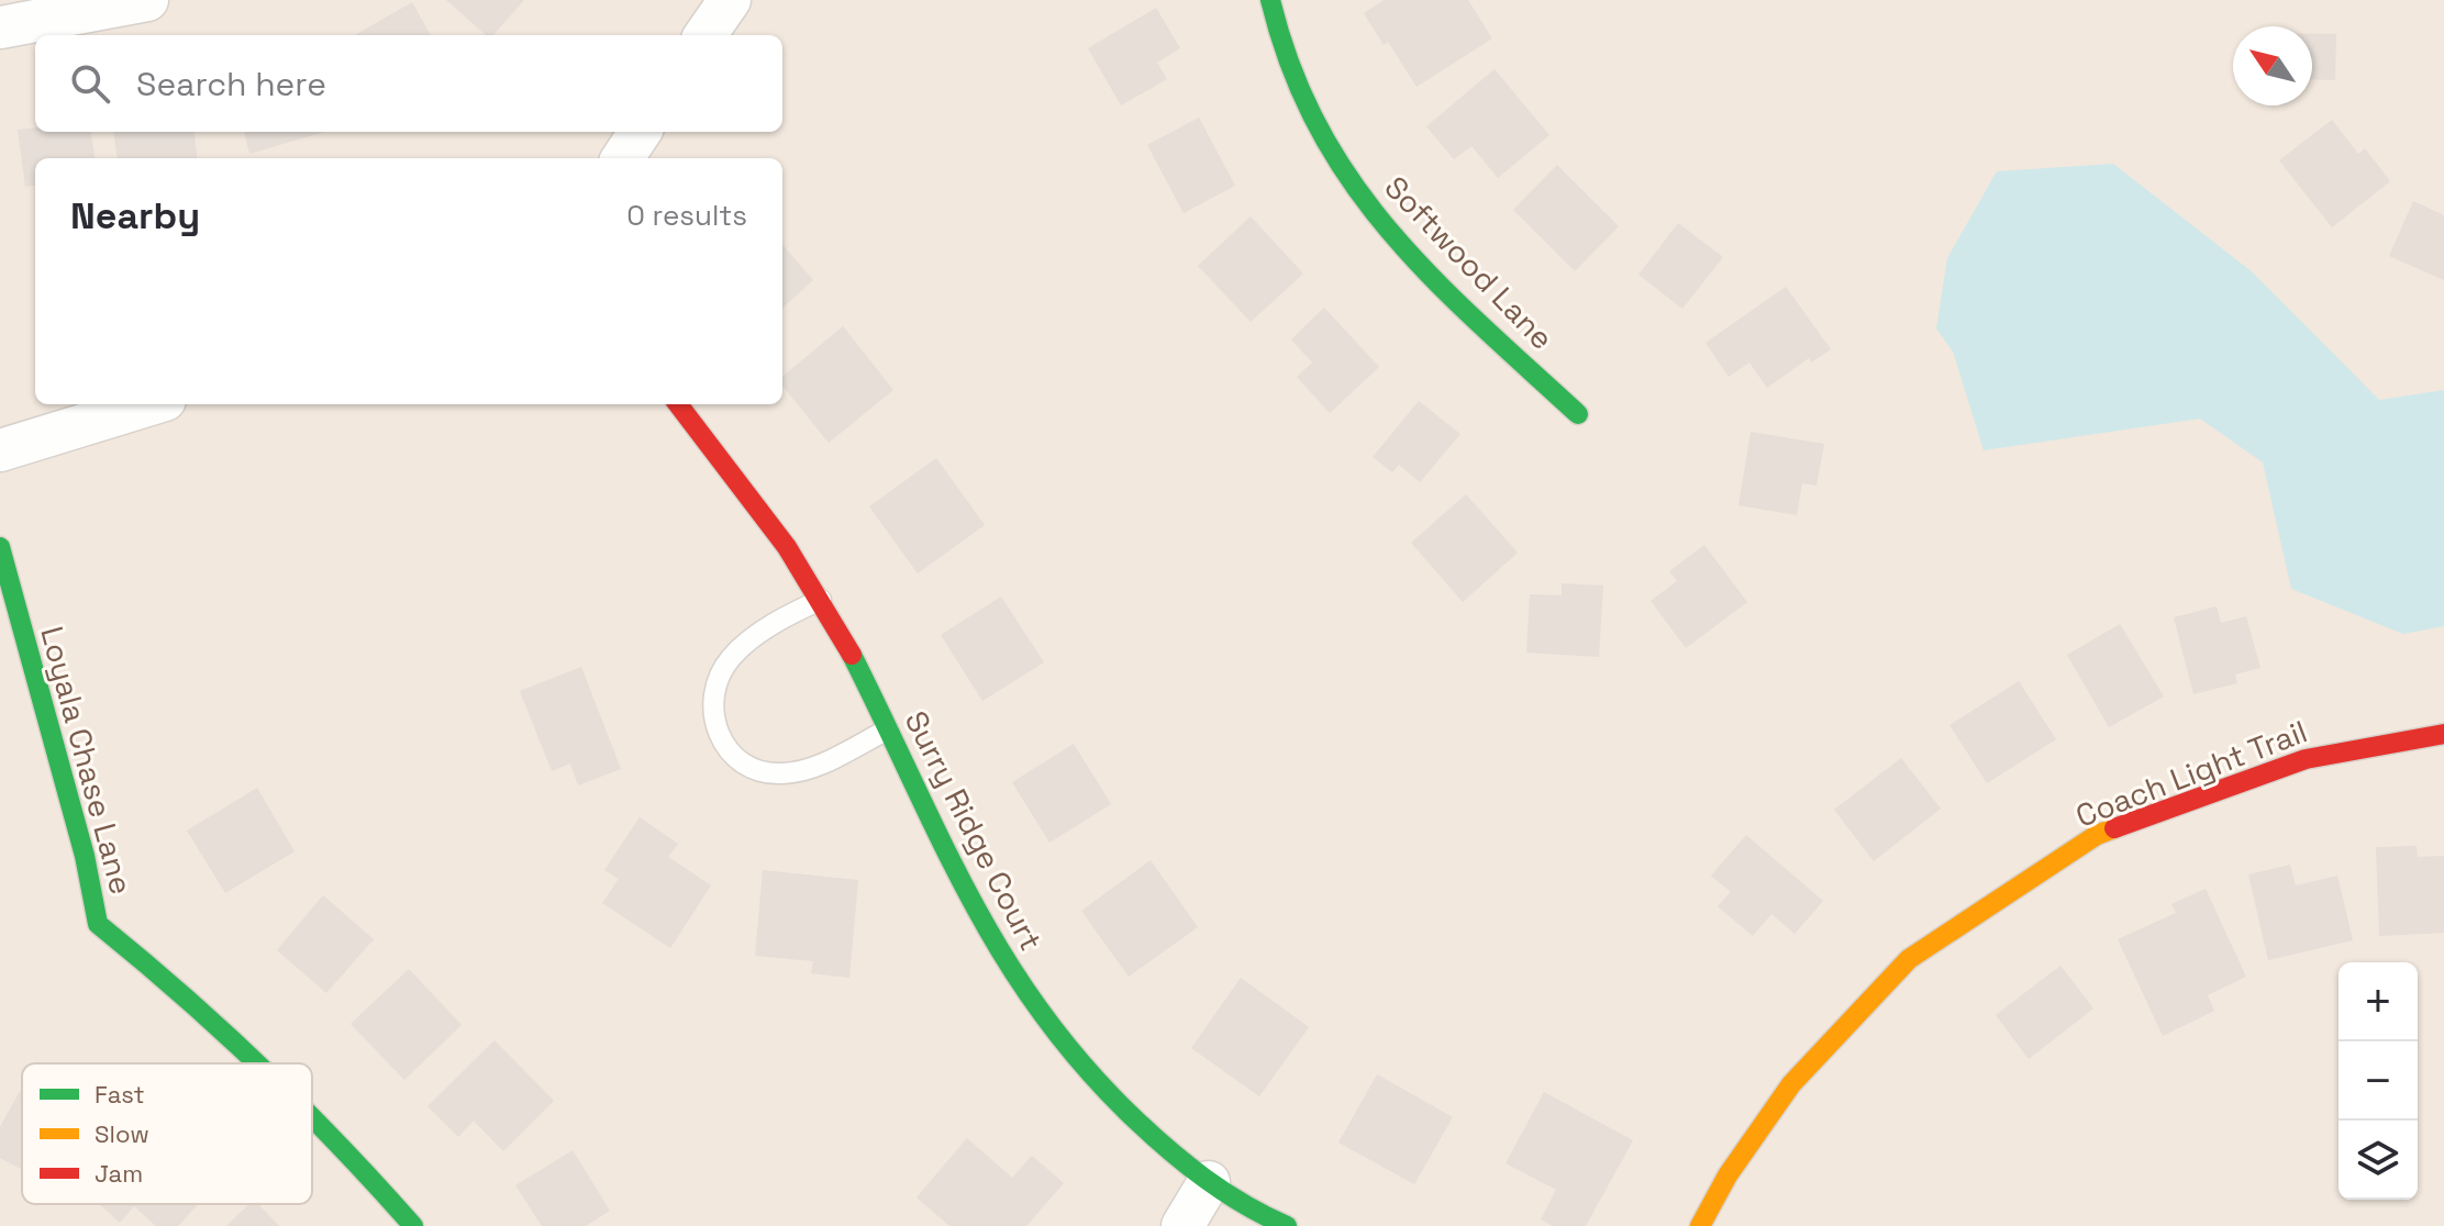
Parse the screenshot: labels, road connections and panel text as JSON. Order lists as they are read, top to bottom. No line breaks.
{"streets":{"street":["Softwood Lane","Loyala Chase Lane","Coach Light Trail","Surry Ridge Court"]},"legend":["Fast","Slow","Jam"],"north":"top left","page":{"search":"Search here","heading":["Nearby","0 results"],"map_buttons":["+","−"]}}
